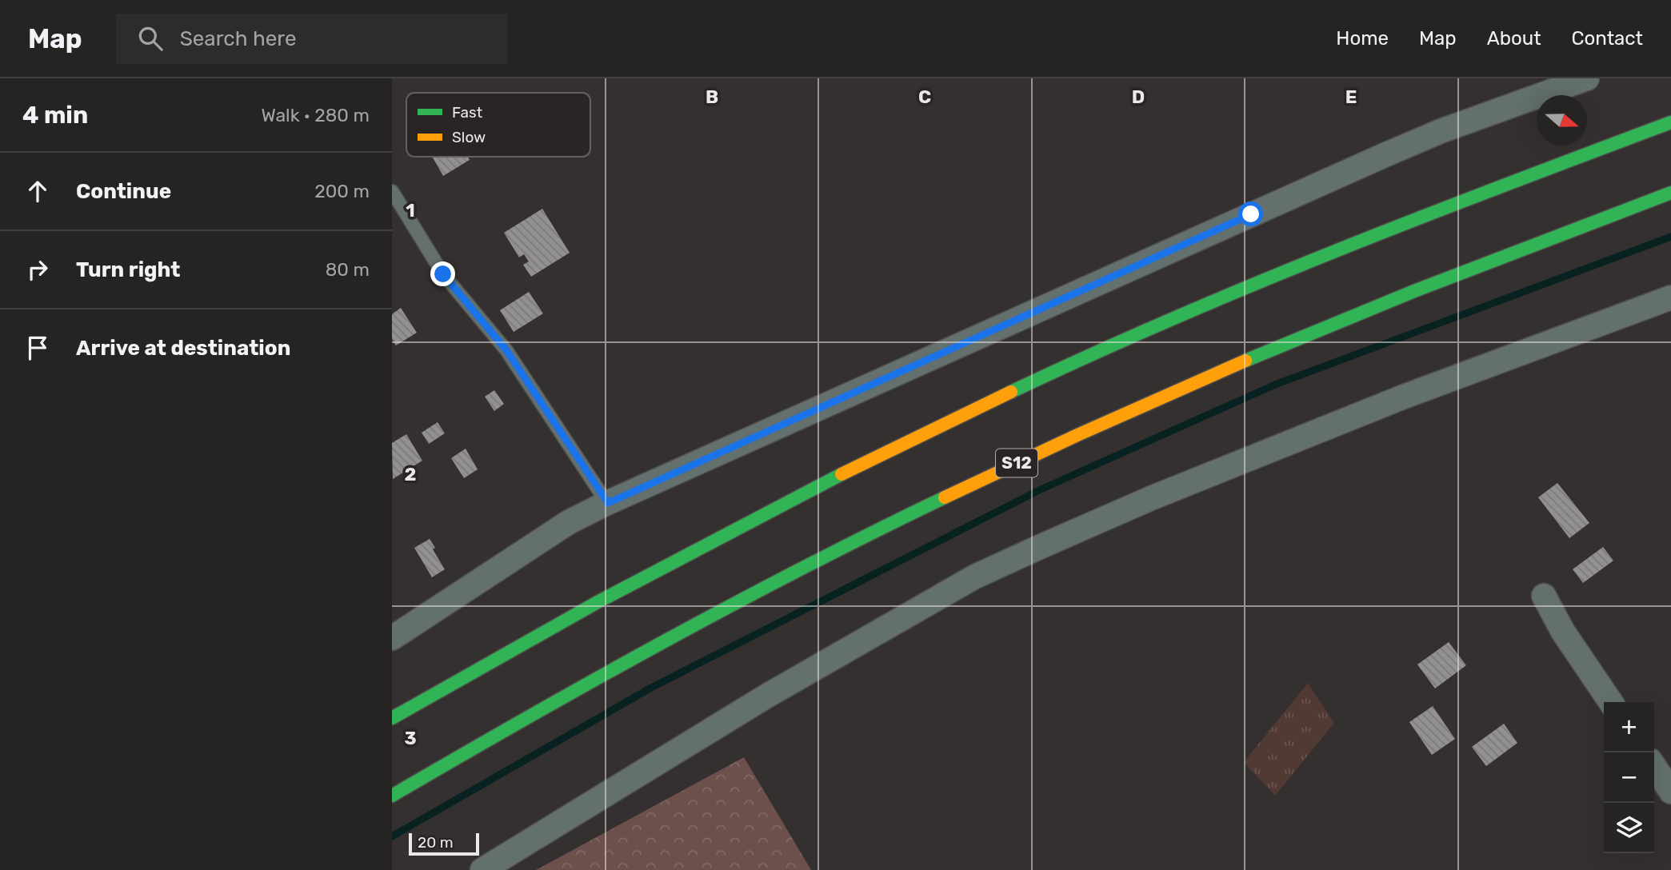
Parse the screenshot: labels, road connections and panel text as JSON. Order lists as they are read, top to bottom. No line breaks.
{"streets":{"highway":["S12"]},"legend":["Fast","Slow"],"scale_bar":"20 m","north":"right","page":{"header":"Map","search":"Search here","nav":["Home","Map","About","Contact"],"heading":["4 min","Walk · 280 m"],"list":[["Continue","200 m"],["Turn right","80 m"],"Arrive at destination"],"map_buttons":["+","−"],"scale":"20 m"},"grid":{"columns":["B","C","D","E"],"rows":["1","2","3"]}}
